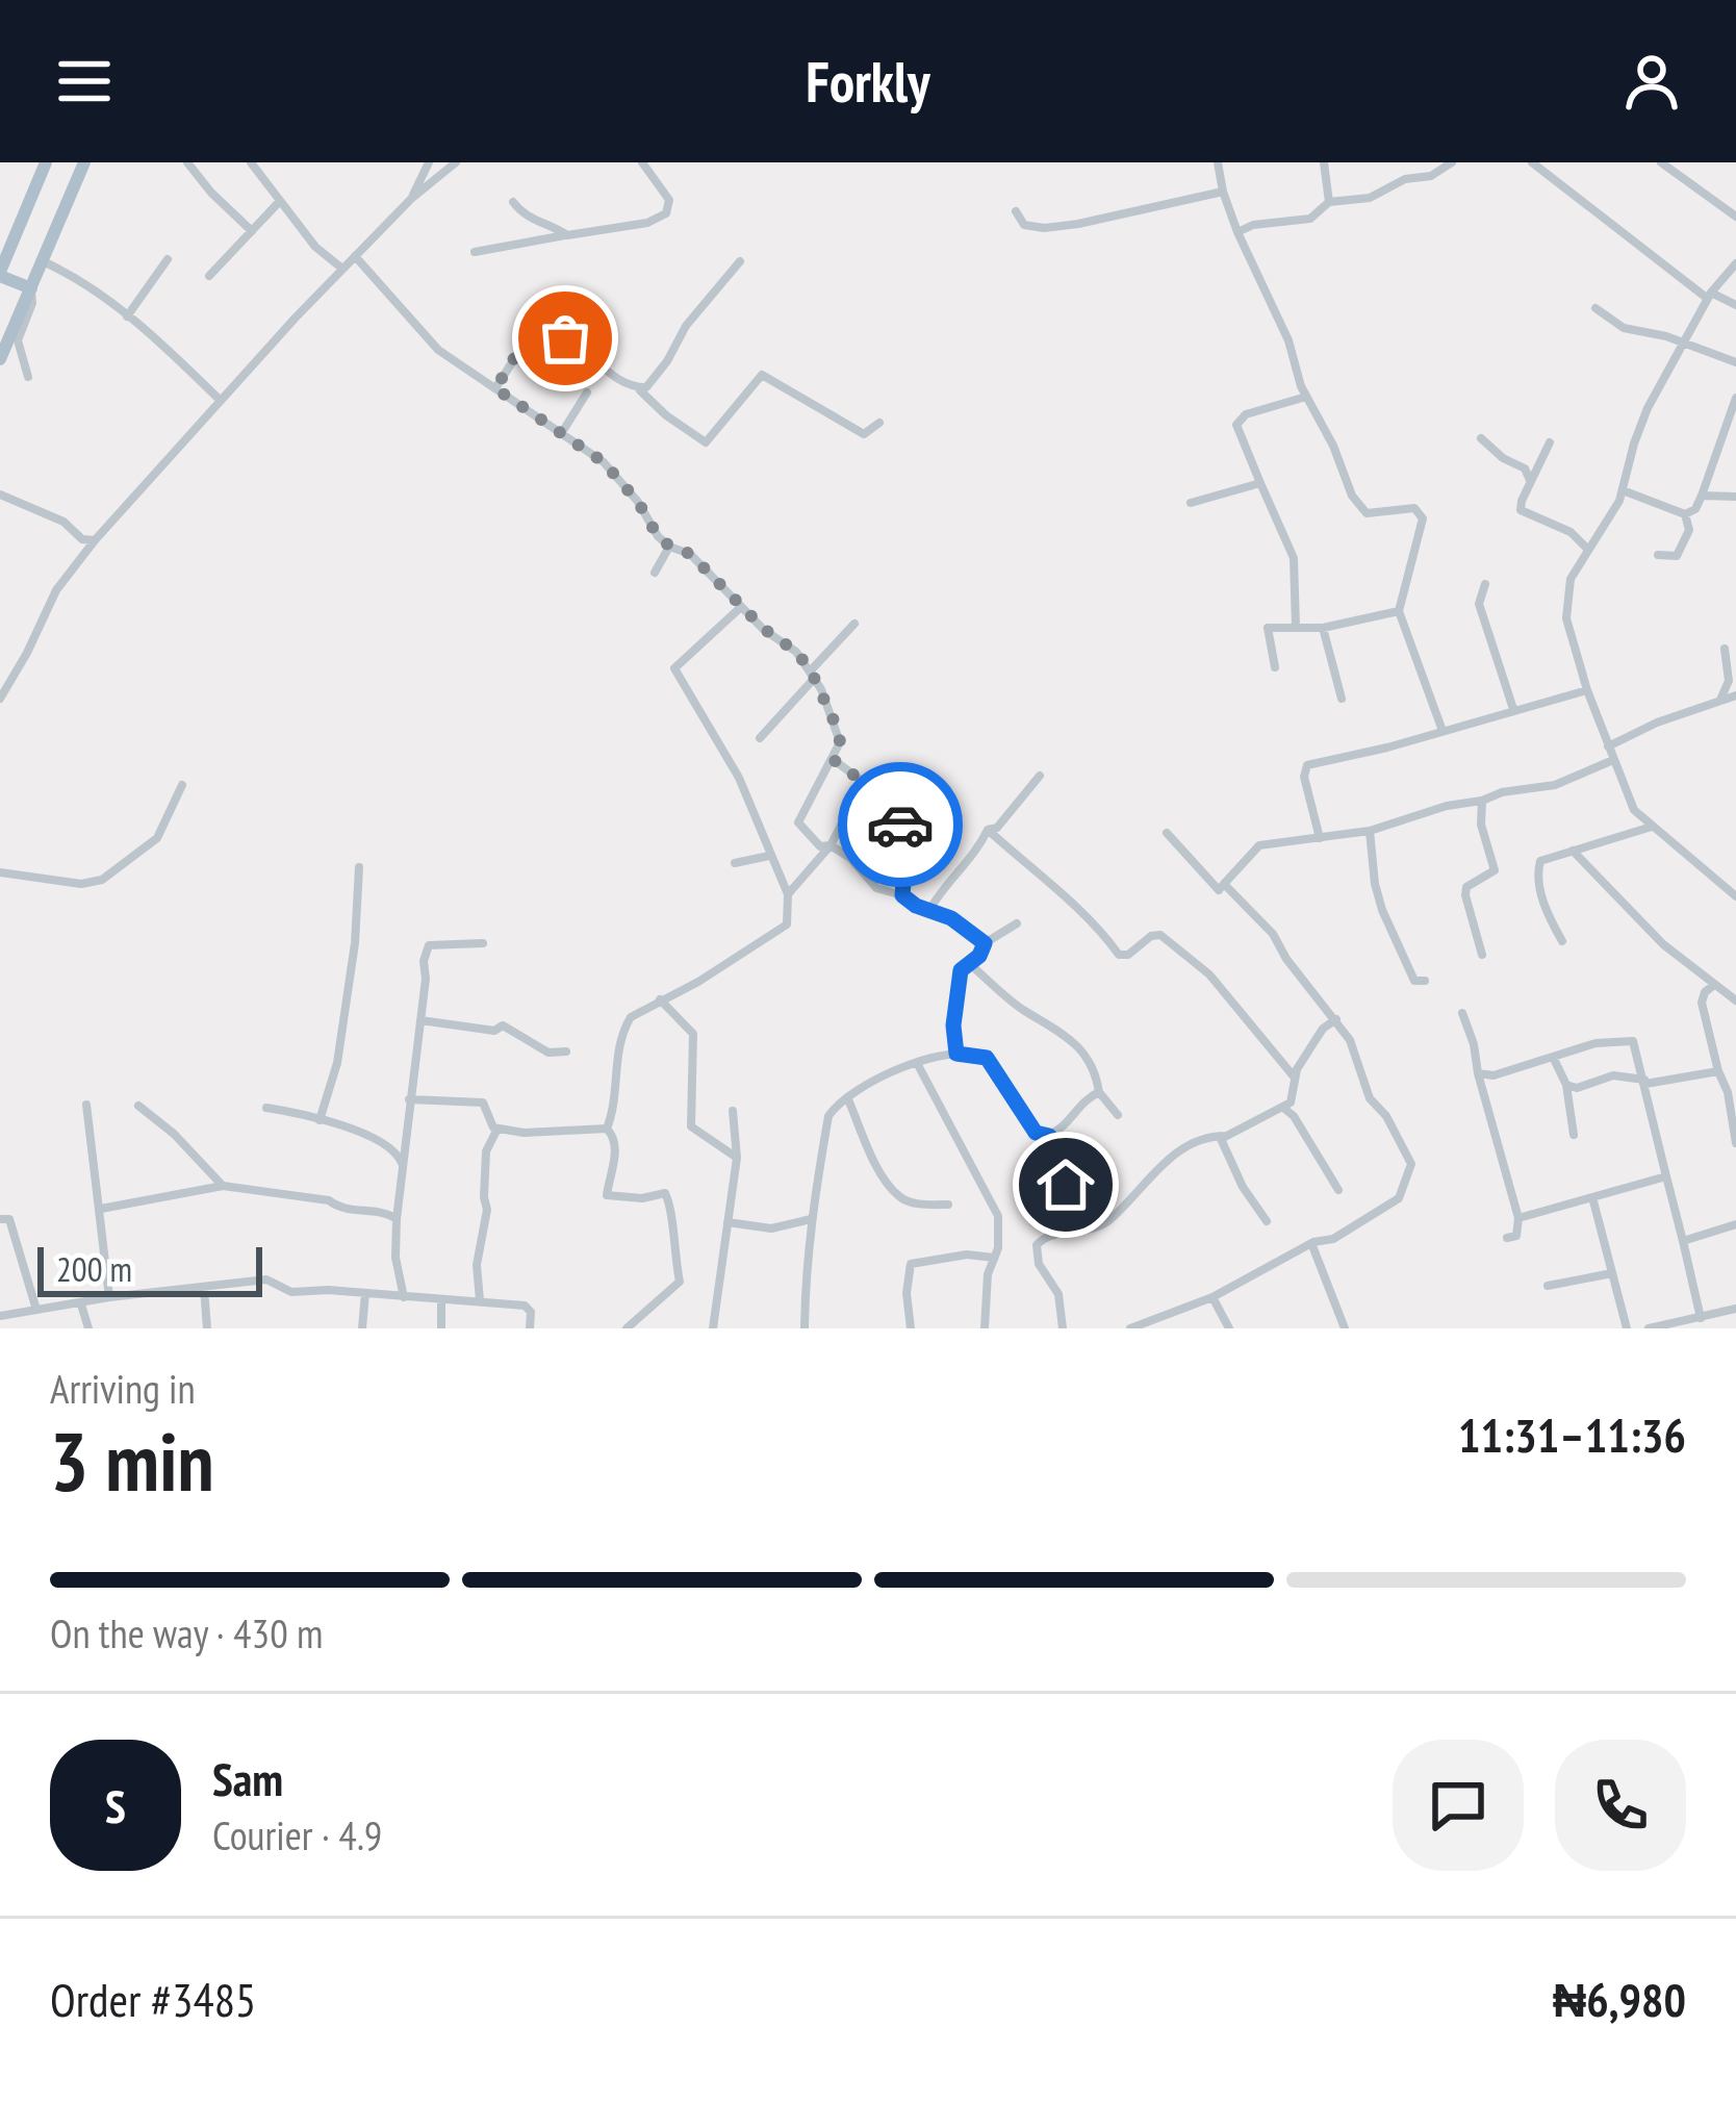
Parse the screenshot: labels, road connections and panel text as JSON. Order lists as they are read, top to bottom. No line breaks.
{"scale_bar":"200 m","page":{"header":"Forkly","scale":"200 m","heading":["3 min","Arriving in","11:31–11:36"],"panel":["Sam","Courier · 4.9","Order #3485","₦6,980"],"bar":"On the way · 430 m","round":"S"}}
